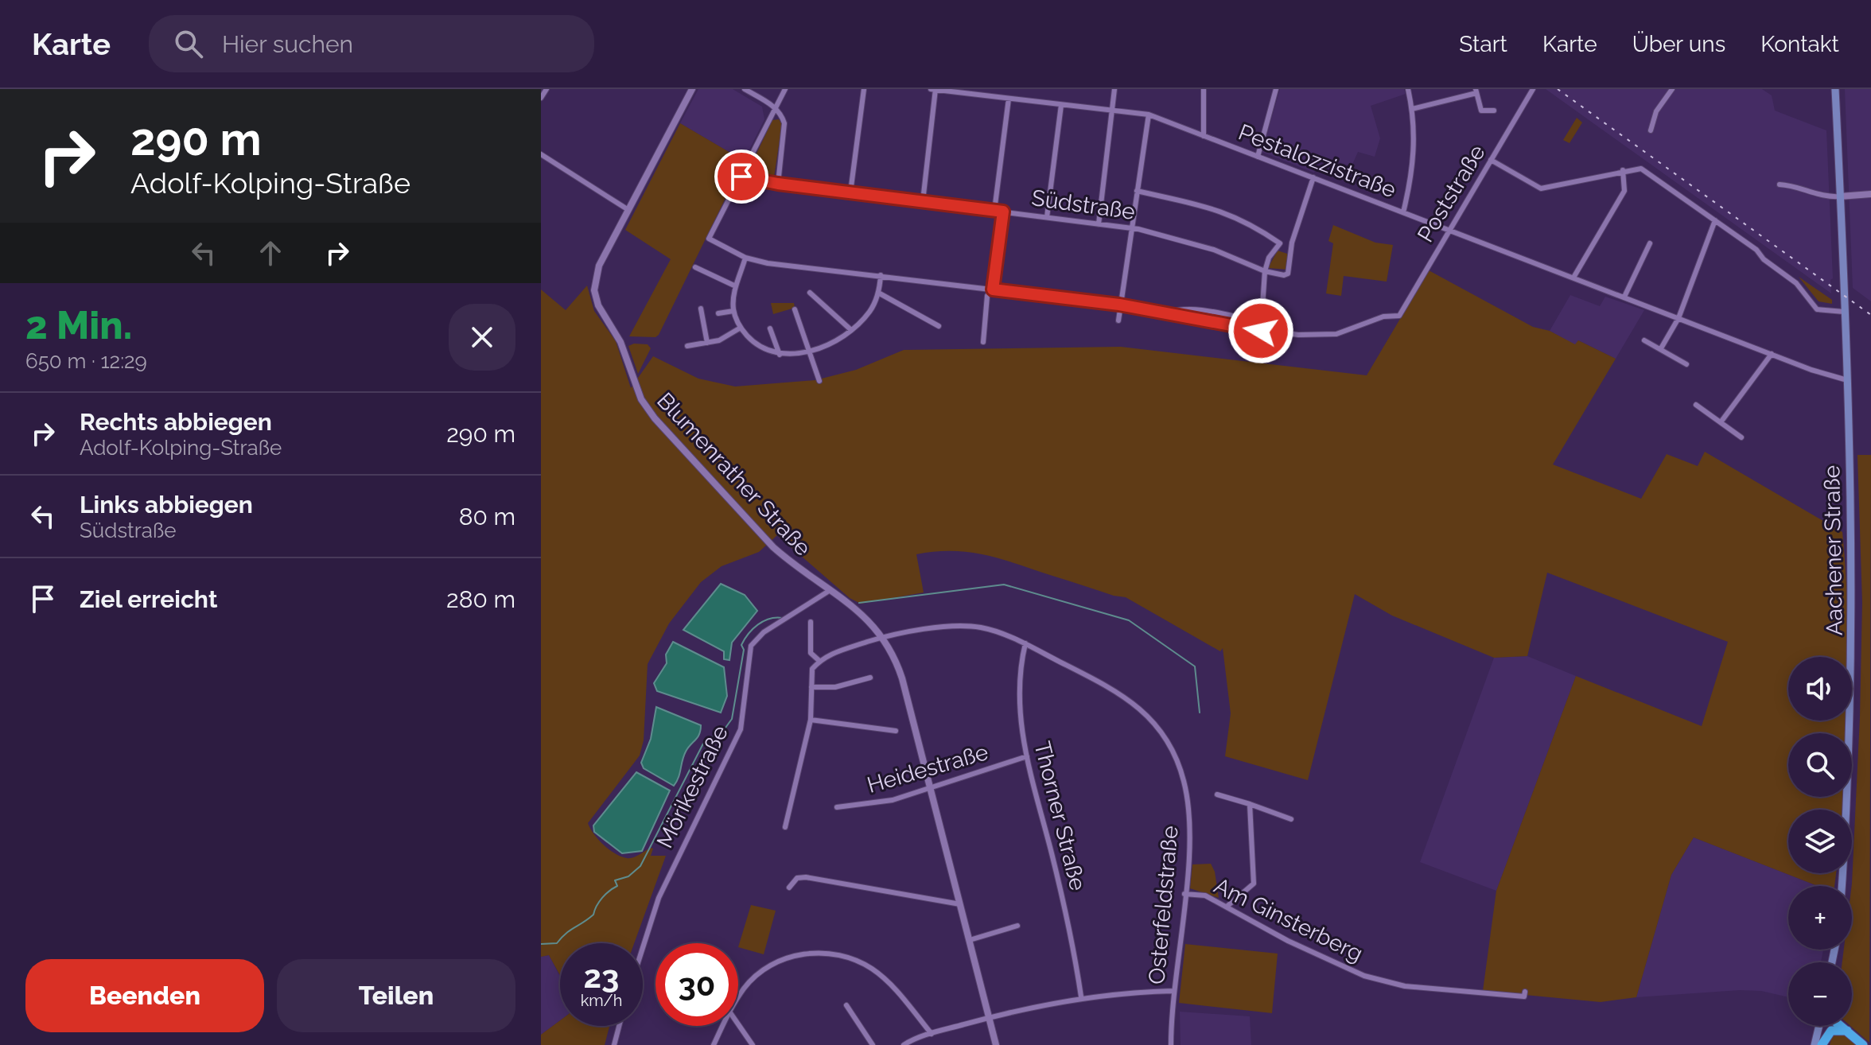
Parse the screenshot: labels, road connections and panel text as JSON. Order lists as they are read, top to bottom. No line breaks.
{"streets":{"main road":["Aachener Straße"],"street":["Pestalozzistraße","Poststraße","Südstraße","Blumenrather Straße","Heidestraße","Mörikestraße","Thorner Straße","Osterfeldstraße","Am Ginsterberg"]},"crossings":[["Pestalozzistraße","Poststraße"],["Pestalozzistraße","Aachener Straße"],["Blumenrather Straße","Heidestraße"],["Blumenrather Straße","Mörikestraße"],["Blumenrather Straße","Osterfeldstraße"],["Heidestraße","Thorner Straße"],["Thorner Straße","Osterfeldstraße"],["Osterfeldstraße","Am Ginsterberg"]],"page":{"header":"Karte","search":"Hier suchen","nav":["Start","Karte","Über uns","Kontakt"],"turn":["290 m","Adolf-Kolping-Straße"],"heading":["2 Min.","650 m · 12:29"],"list":[{"name":"Rechts abbiegen","note":"Adolf-Kolping-Straße","value":"290 m"},{"name":"Links abbiegen","note":"Südstraße","value":"80 m"},{"name":"Ziel erreicht","value":"280 m"}],"map_buttons":["+","−"],"speed":"23 km/h","limit":"30","buttons":["Beenden","Teilen"]}}
